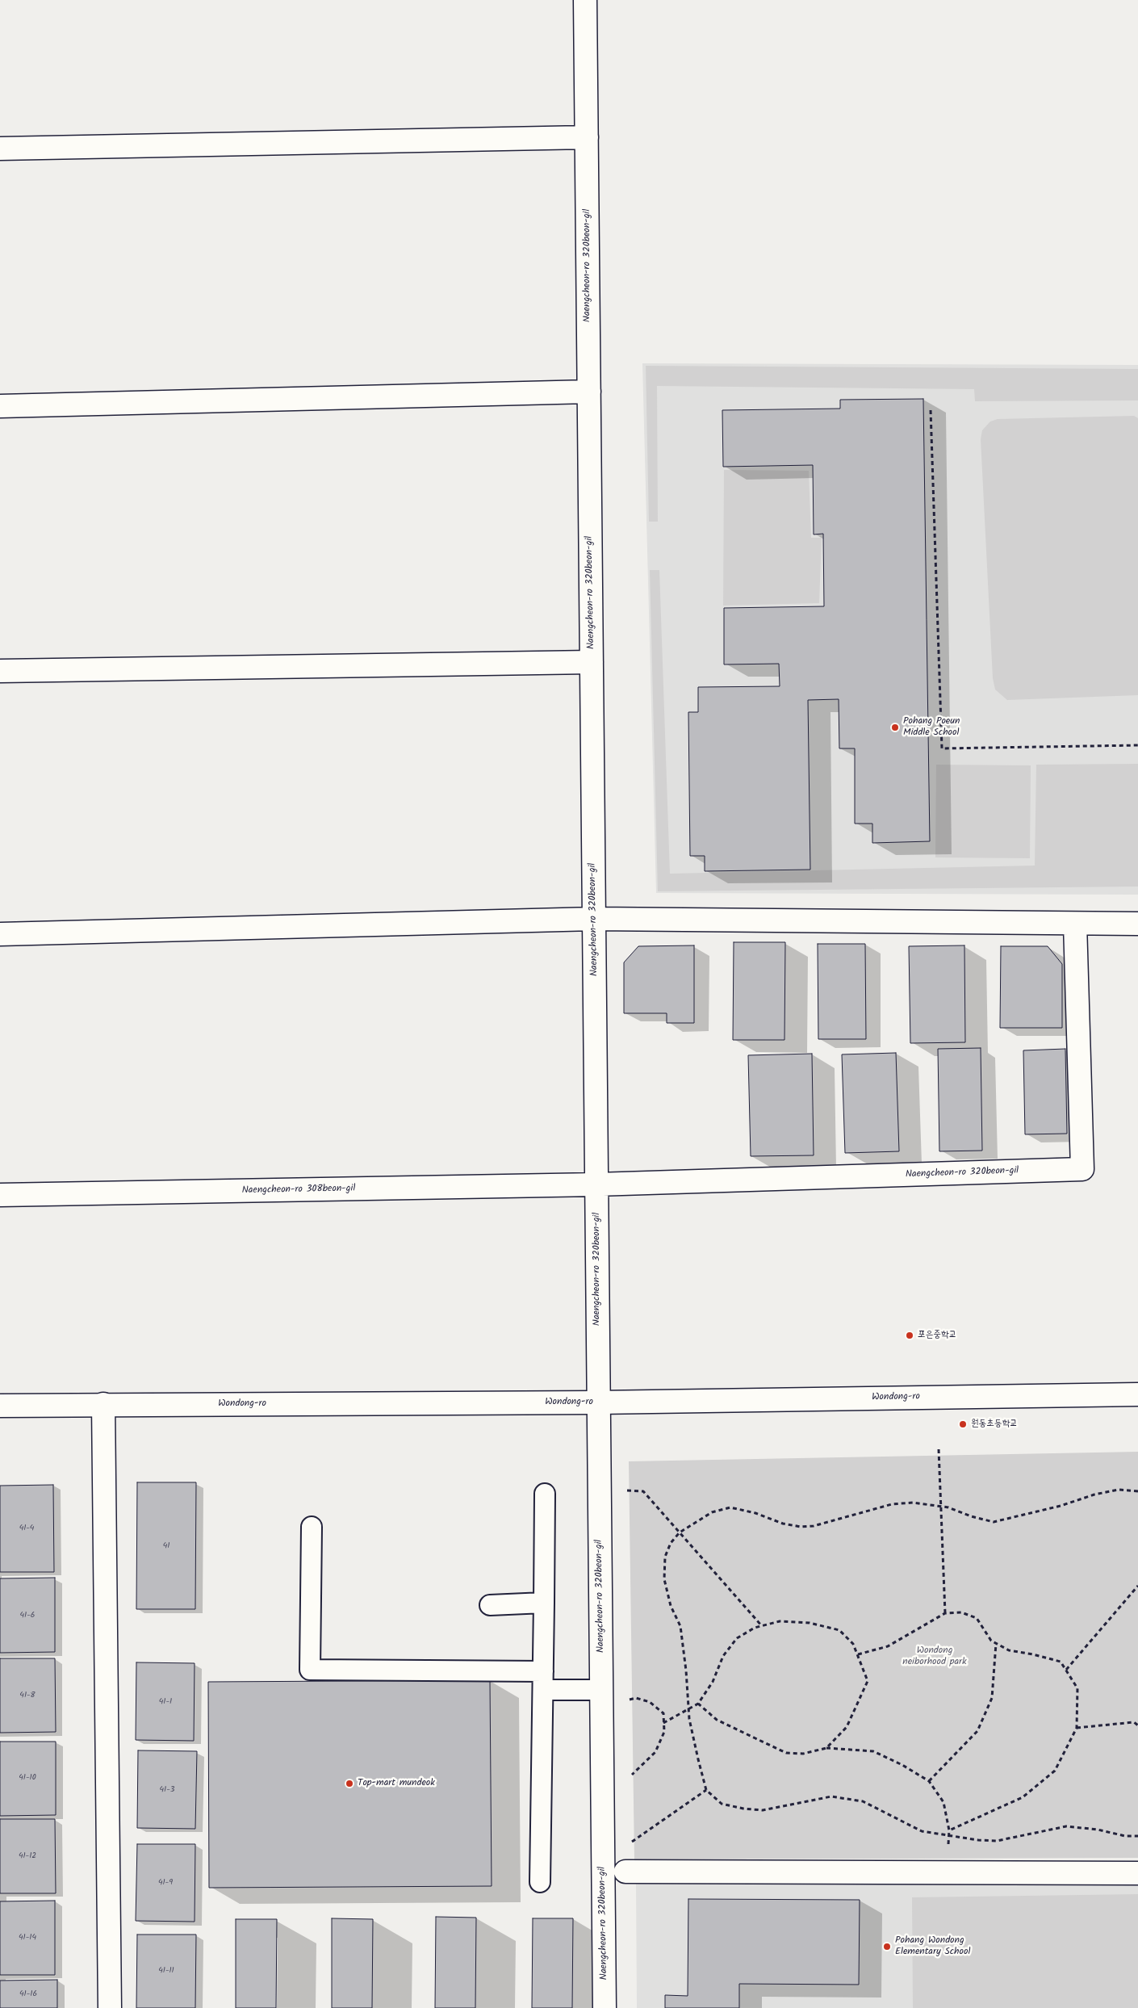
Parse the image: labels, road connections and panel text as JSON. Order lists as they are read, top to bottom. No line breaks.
{"streets":{"street":["Naengcheon-ro 320beon-gil","Naengcheon-ro 308beon-gil","Wondong-ro"]},"crossings":[["Naengcheon-ro 320beon-gil","Naengcheon-ro 308beon-gil"],["Naengcheon-ro 320beon-gil","Wondong-ro"]],"parks":["Wondong neiborhood park"],"places":["Pohang Poeun Middle School","포은중학교","원동초등학교","Top-mart mundeok","Pohang Wondong Elementary School"],"house_numbers":["41-4","41","41-6","41-8","41-1","41-10","41-3","41-12","41-9","41-14","41-11","41-16"]}
